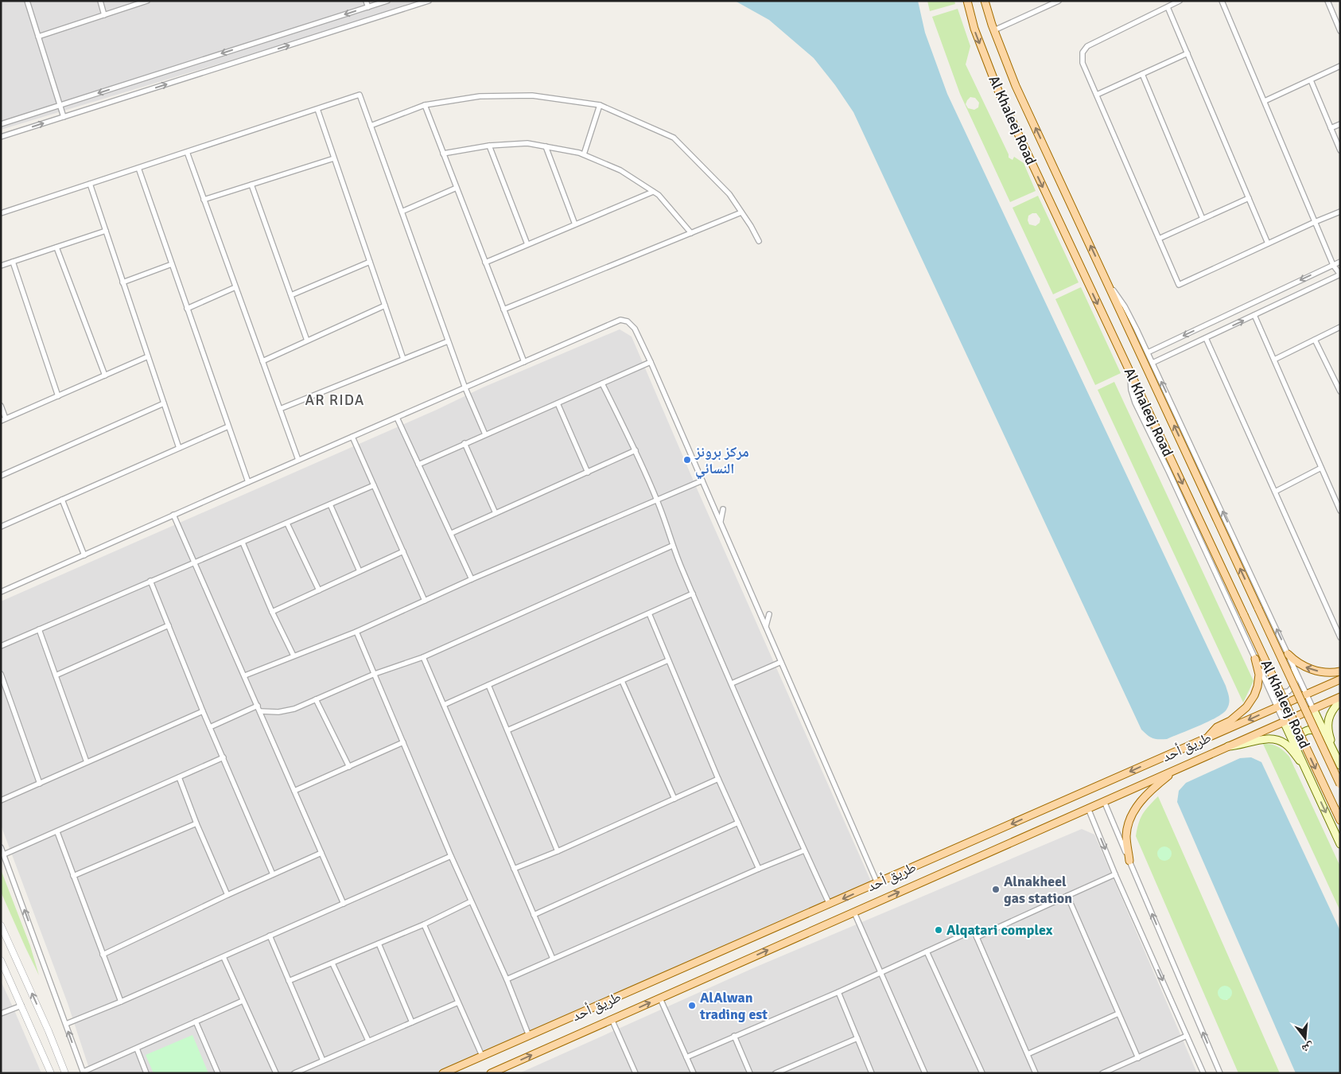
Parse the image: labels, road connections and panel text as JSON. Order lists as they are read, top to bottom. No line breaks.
{"streets":{"main road":["Al Khaleej Road","طريق أحد"]},"districts":["AR RIDA"],"places":["مركز برونز النسائي","Alnakheel gas station","Alqatari complex","AlAlwan trading est"],"north":"bottom"}
